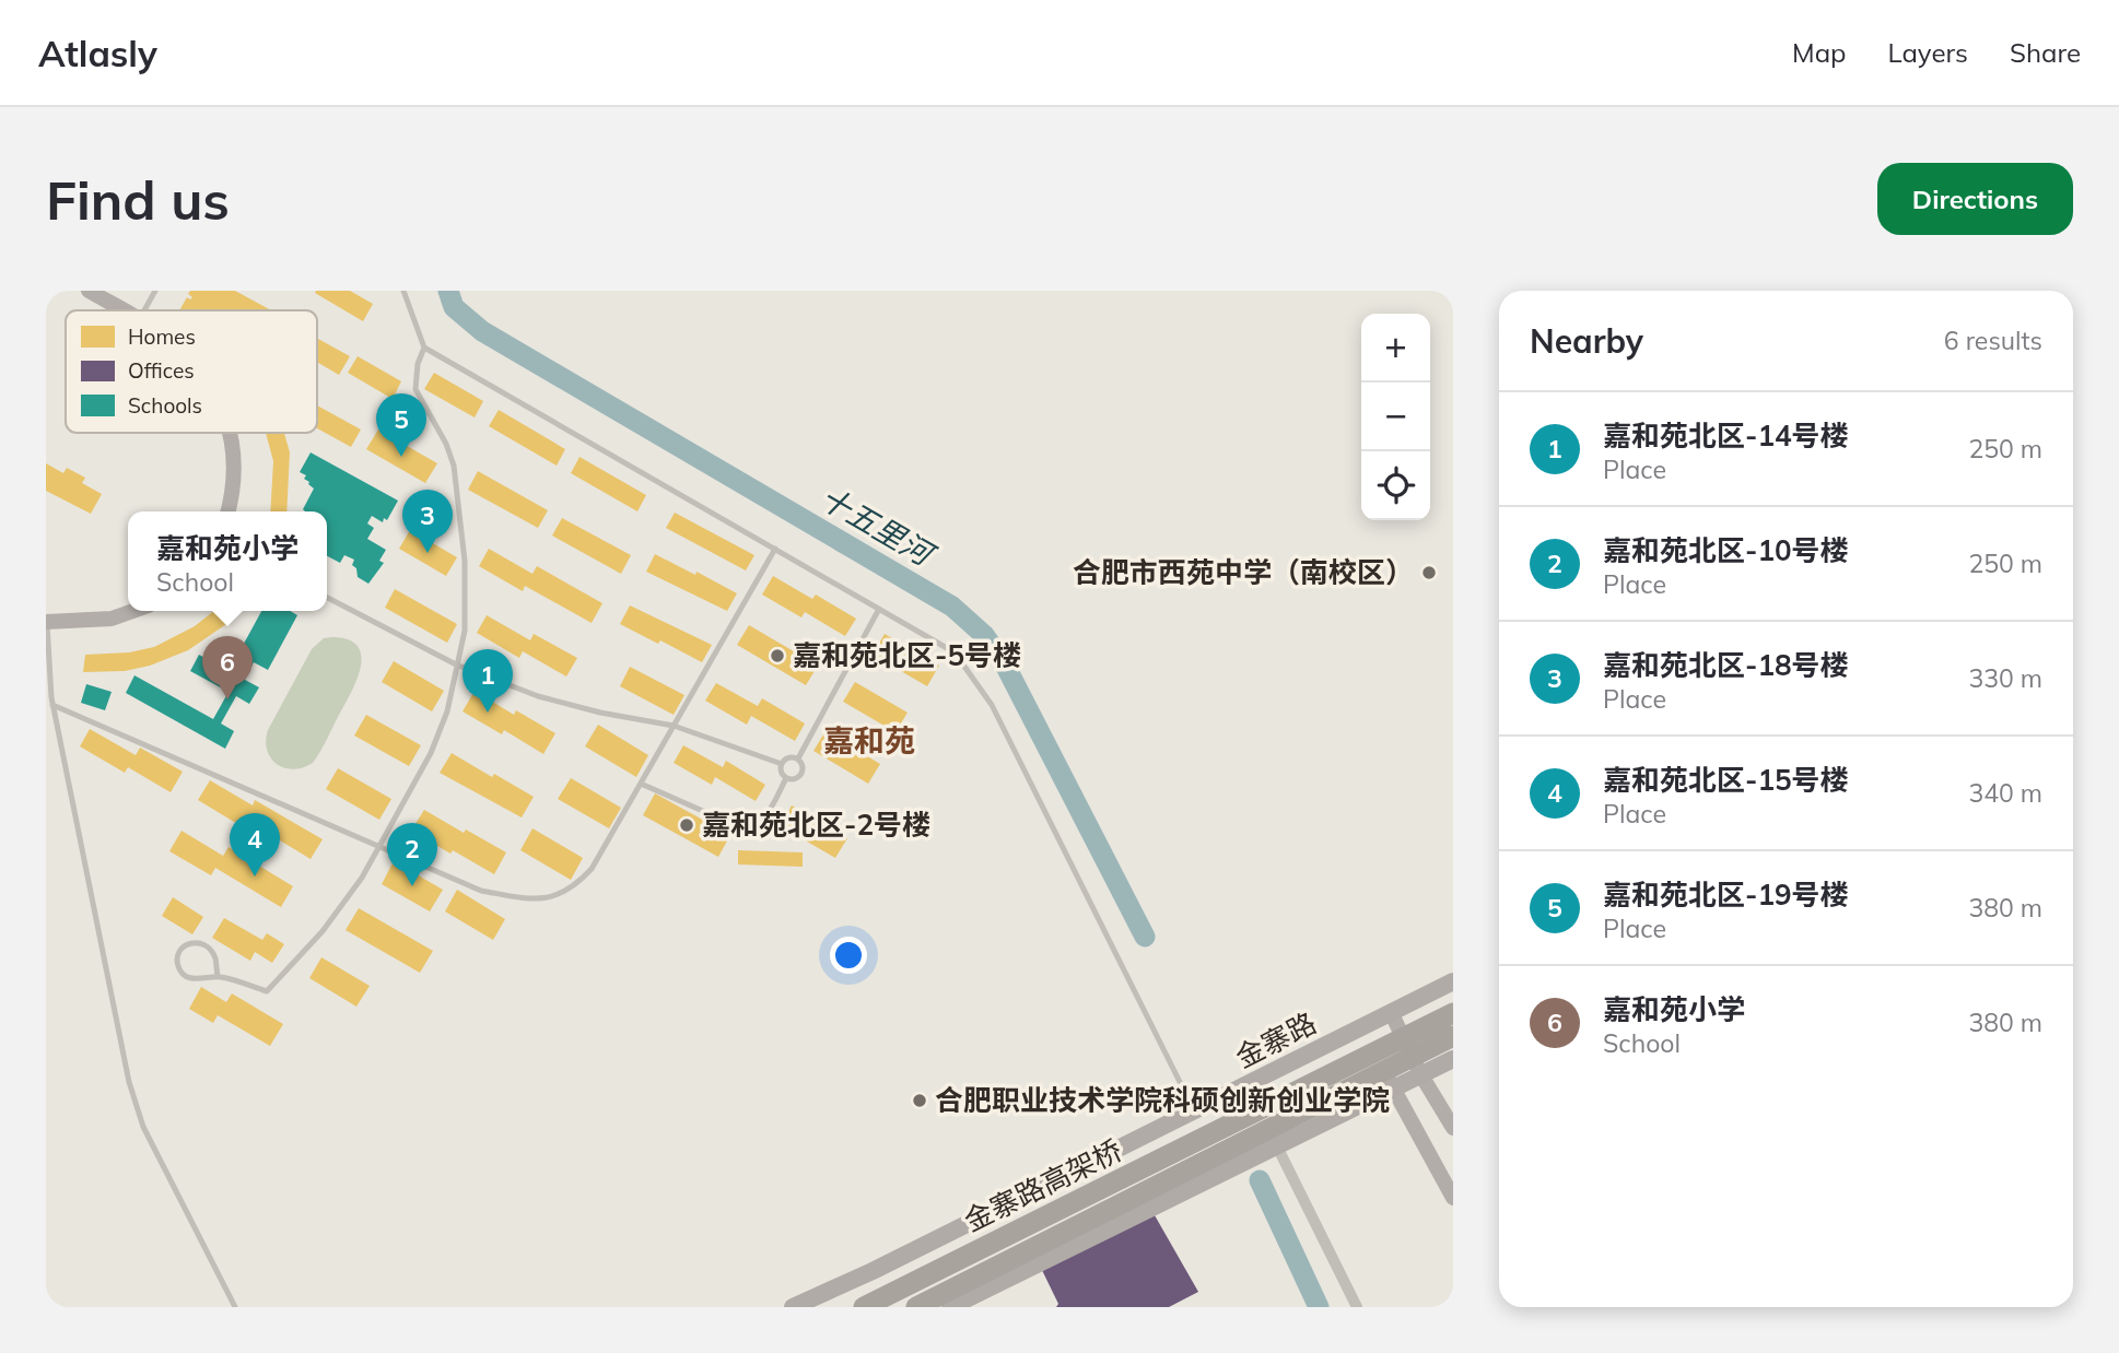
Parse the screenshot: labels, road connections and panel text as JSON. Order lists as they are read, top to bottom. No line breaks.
{"streets":{"highway":["金寨路高架桥"],"main road":["金寨路"]},"districts":["嘉和苑"],"water":["十五里河"],"places":["合肥市西苑中学（南校区）","嘉和苑北区-5号楼","嘉和苑北区-2号楼","合肥职业技术学院科硕创新创业学院"],"legend":["Homes","Offices","Schools"],"page":{"header":"Atlasly","nav":["Map","Layers","Share"],"buttons":"Directions","title":"Find us","heading":["Nearby","6 results"],"map_buttons":["+","−"],"list":[{"mark":"1","name":"嘉和苑北区-14号楼","note":"Place","value":"250 m"},{"mark":"2","name":"嘉和苑北区-10号楼","note":"Place","value":"250 m"},{"mark":"3","name":"嘉和苑北区-18号楼","note":"Place","value":"330 m"},{"mark":"4","name":"嘉和苑北区-15号楼","note":"Place","value":"340 m"},{"mark":"5","name":"嘉和苑北区-19号楼","note":"Place","value":"380 m"},{"mark":"6","name":"嘉和苑小学","note":"School","value":"380 m"}],"pins":["5","3","6","1","4","2"],"popup":["嘉和苑小学","School"]}}
